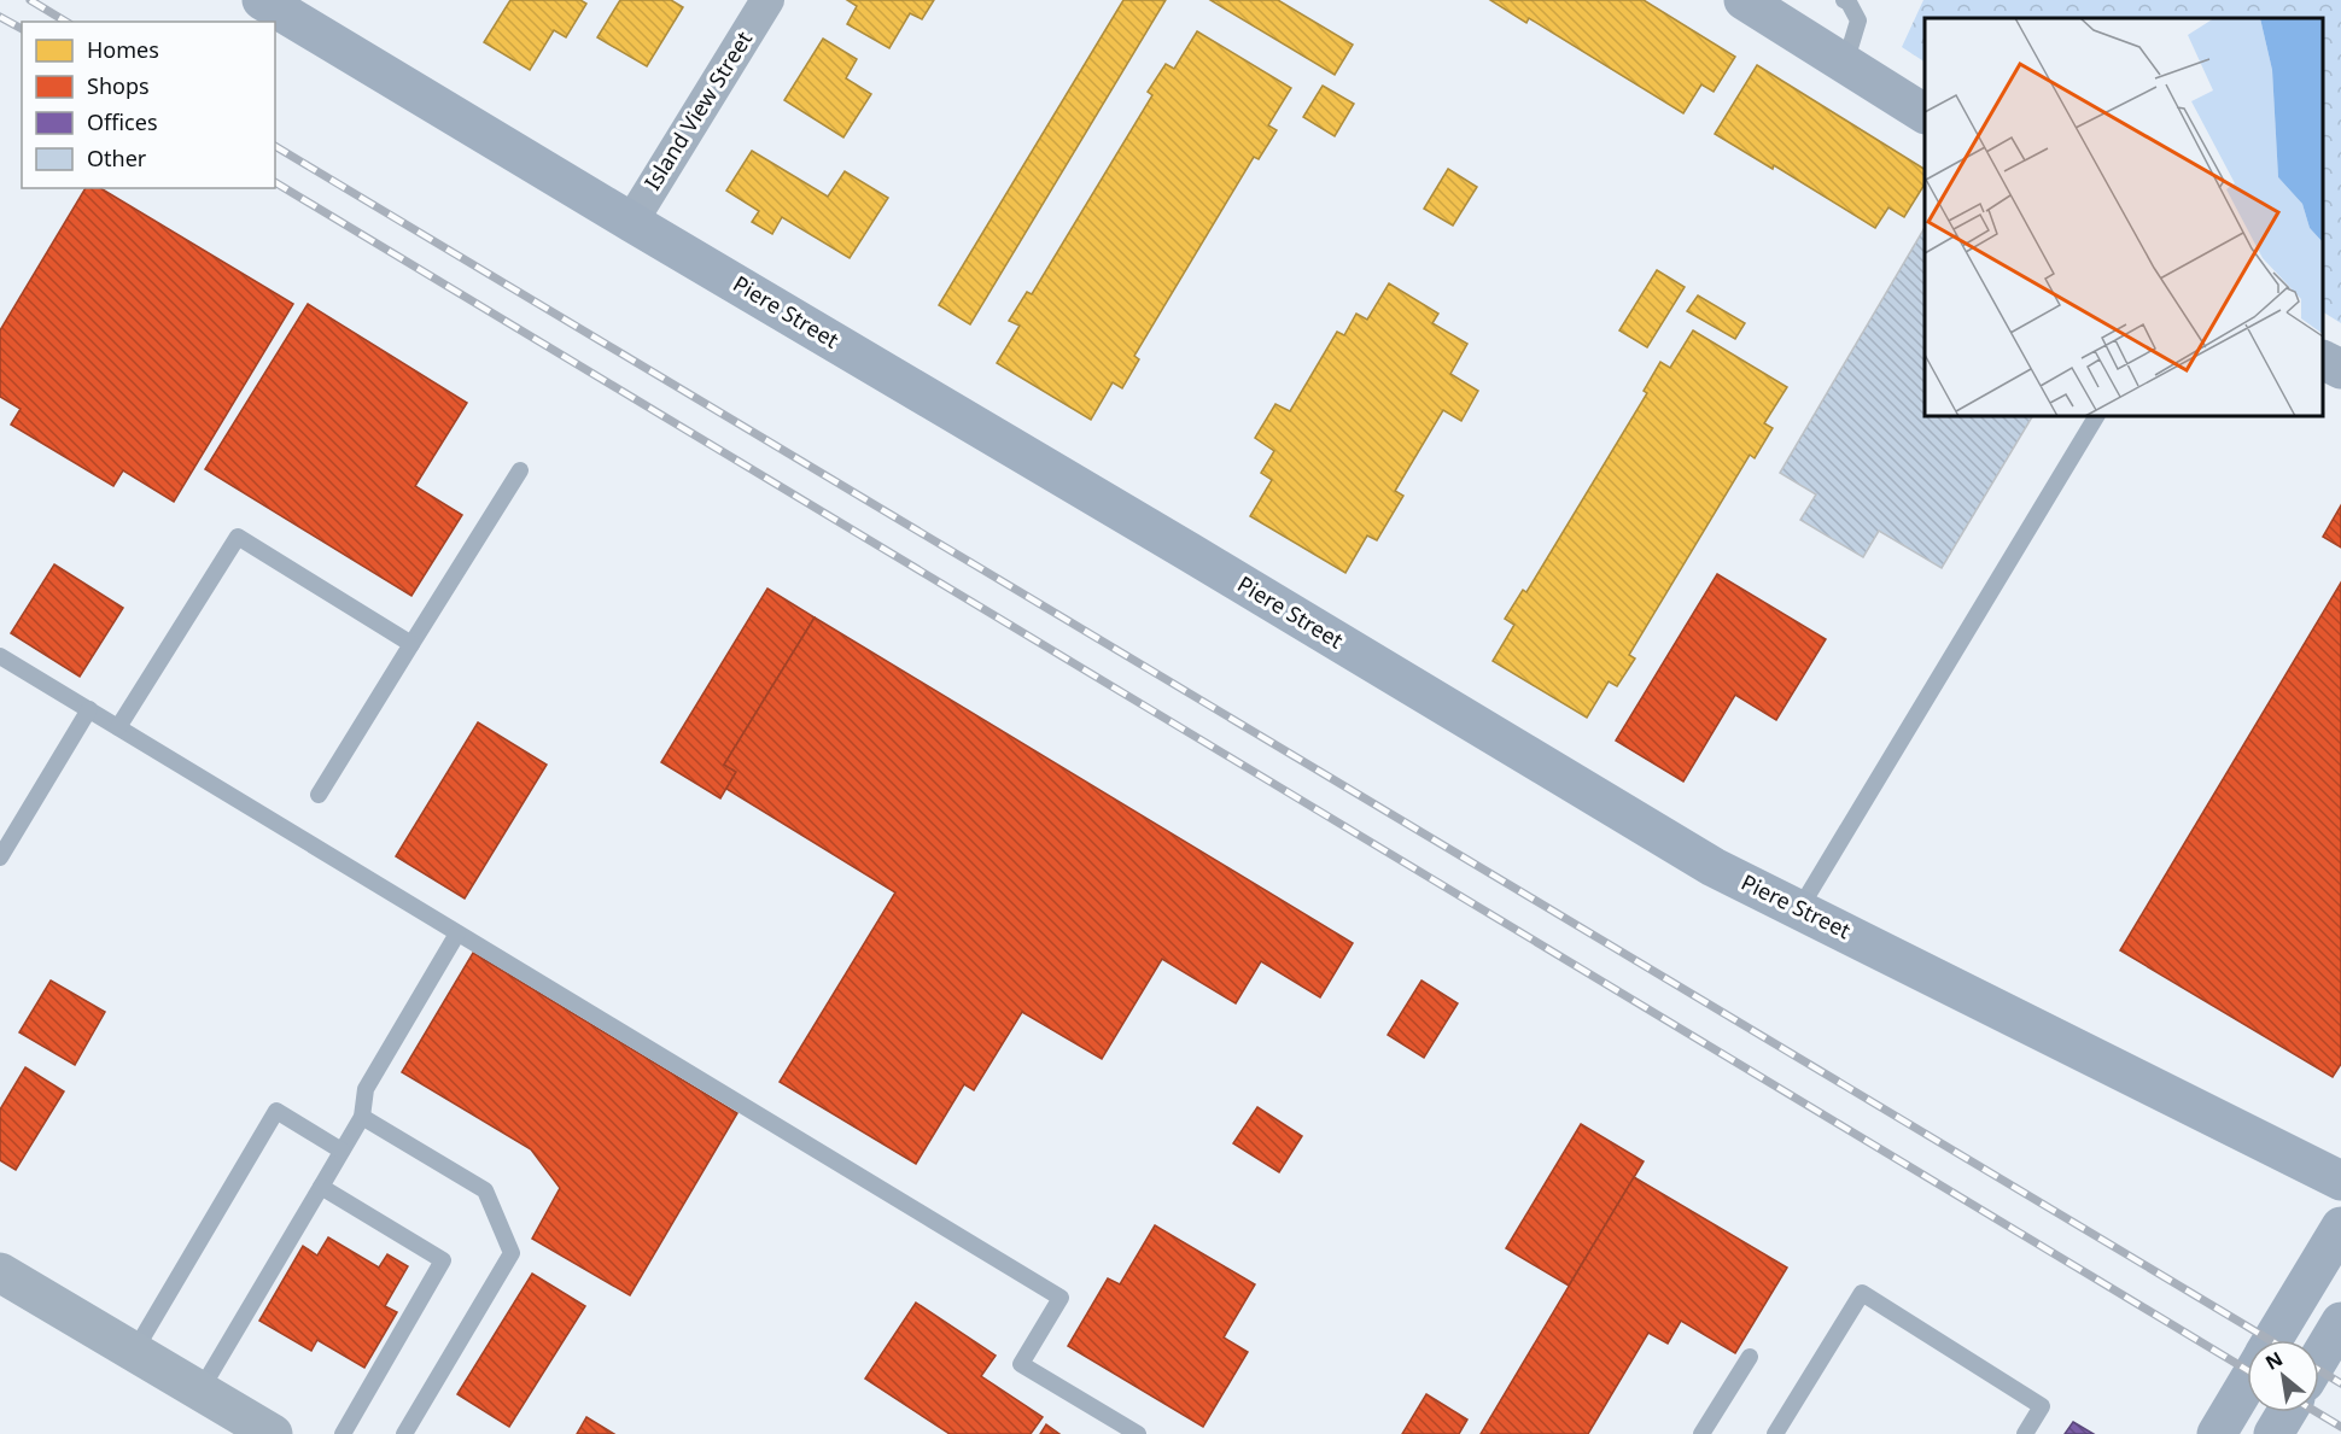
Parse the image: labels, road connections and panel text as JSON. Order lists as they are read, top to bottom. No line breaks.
{"streets":{"street":["Island View Street","Piere Street"]},"crossings":[["Island View Street","Piere Street"]],"legend":["Homes","Shops","Offices","Other"],"north":"top left"}
